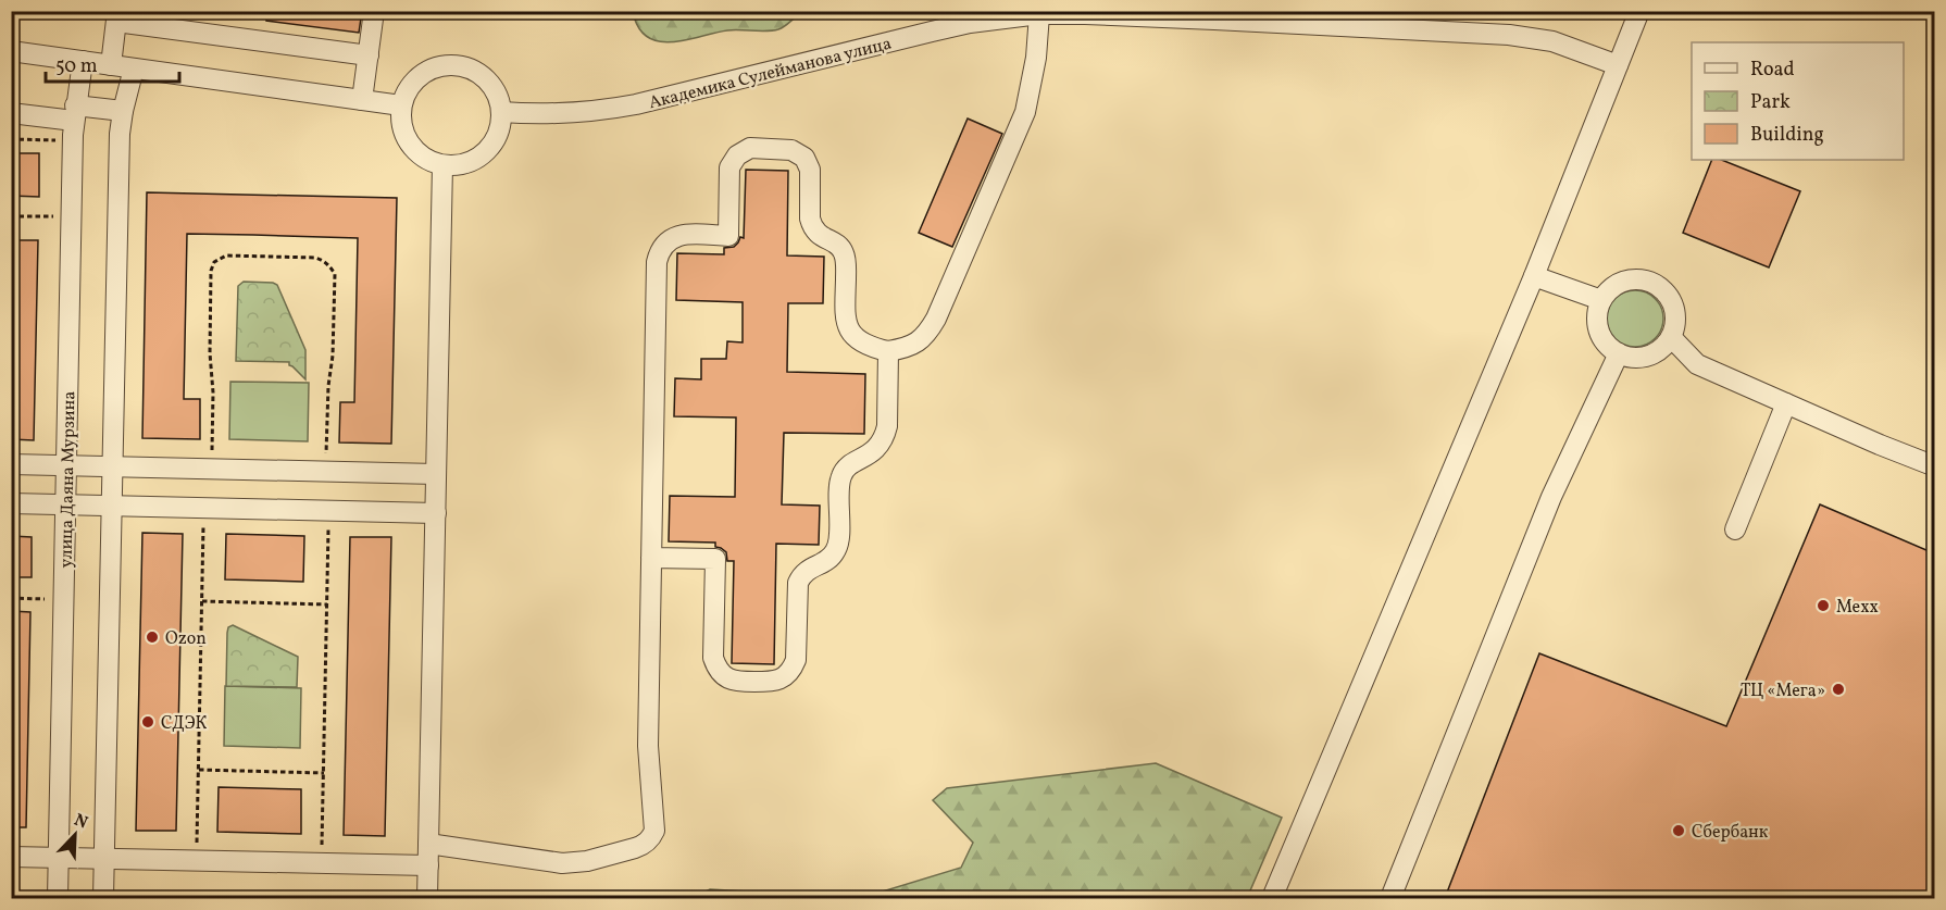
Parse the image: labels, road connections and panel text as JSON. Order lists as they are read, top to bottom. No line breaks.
{"streets":{"street":["Академика Сулейманова улица","улица Даяна Мурзина"]},"places":["Mexx","Ozon","ТЦ «Мега»","СДЭК","Сбербанк"],"legend":["Road","Park","Building"],"scale_bar":"50 m","north":"top right"}
